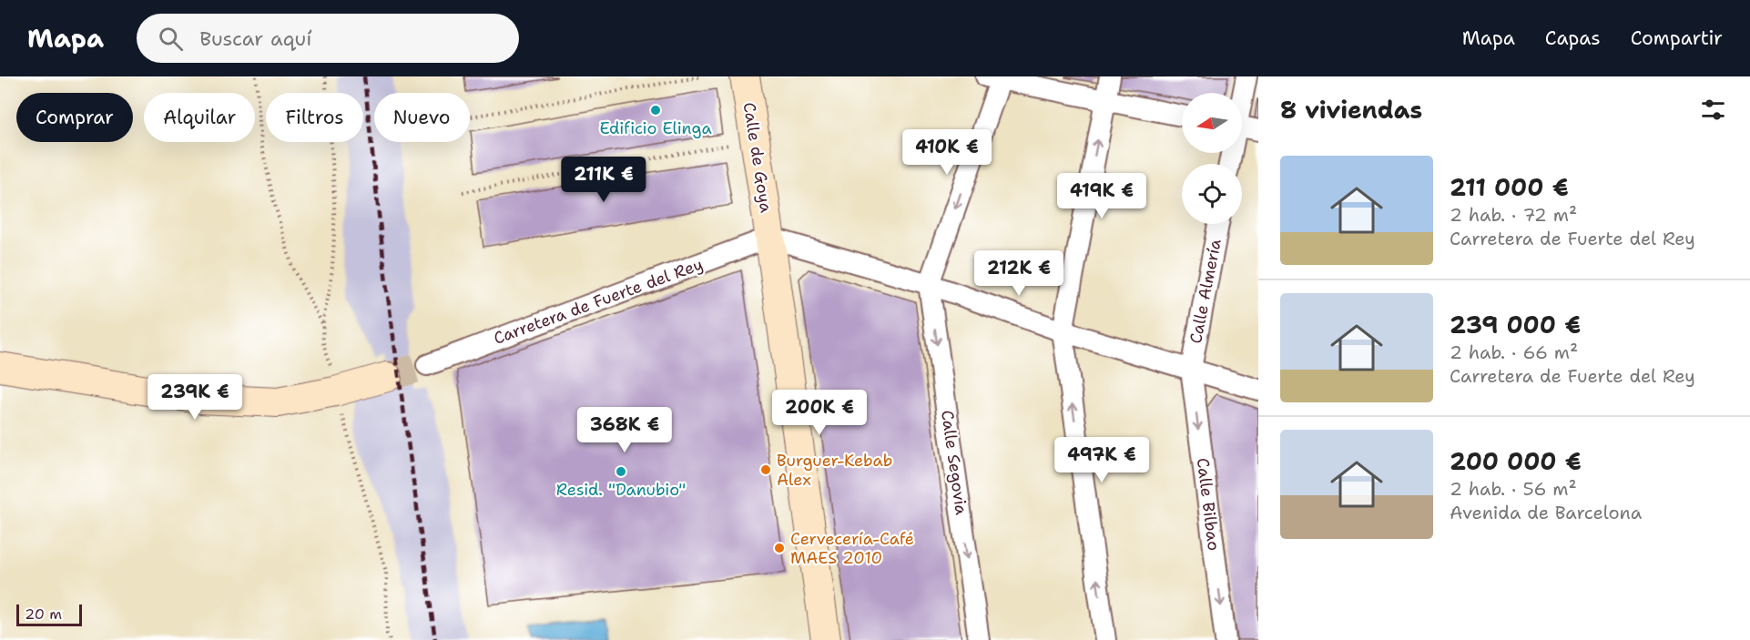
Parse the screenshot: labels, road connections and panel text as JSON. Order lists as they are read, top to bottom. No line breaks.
{"streets":{"street":["Calle de Goya","Calle Almería","Carretera de Fuerte del Rey","Calle Segovia","Calle Bilbao"]},"crossings":[["Calle de Goya","Carretera de Fuerte del Rey"],["Calle Almería","Calle Bilbao"]],"places":["Edificio Elinga","Burguer-Kebab Alex","Resid. \"Danubio\"","Cervecería-Café MAES 2010"],"scale_bar":"20 m","north":"left","page":{"header":"Mapa","search":"Buscar aquí","nav":["Mapa","Capas","Compartir"],"heading":"8 viviendas","chip":["Comprar","Alquilar","Filtros","Nuevo"],"price":["410K €","211K €","419K €","212K €","239K €","200K €","368K €","497K €"],"list":[{"name":"211 000 €","note":"2 hab. · 72 m² · Carretera de Fuerte del Rey"},{"name":"239 000 €","note":"2 hab. · 66 m² · Carretera de Fuerte del Rey"},{"name":"200 000 €","note":"2 hab. · 56 m² · Avenida de Barcelona"}],"scale":"20 m"}}
